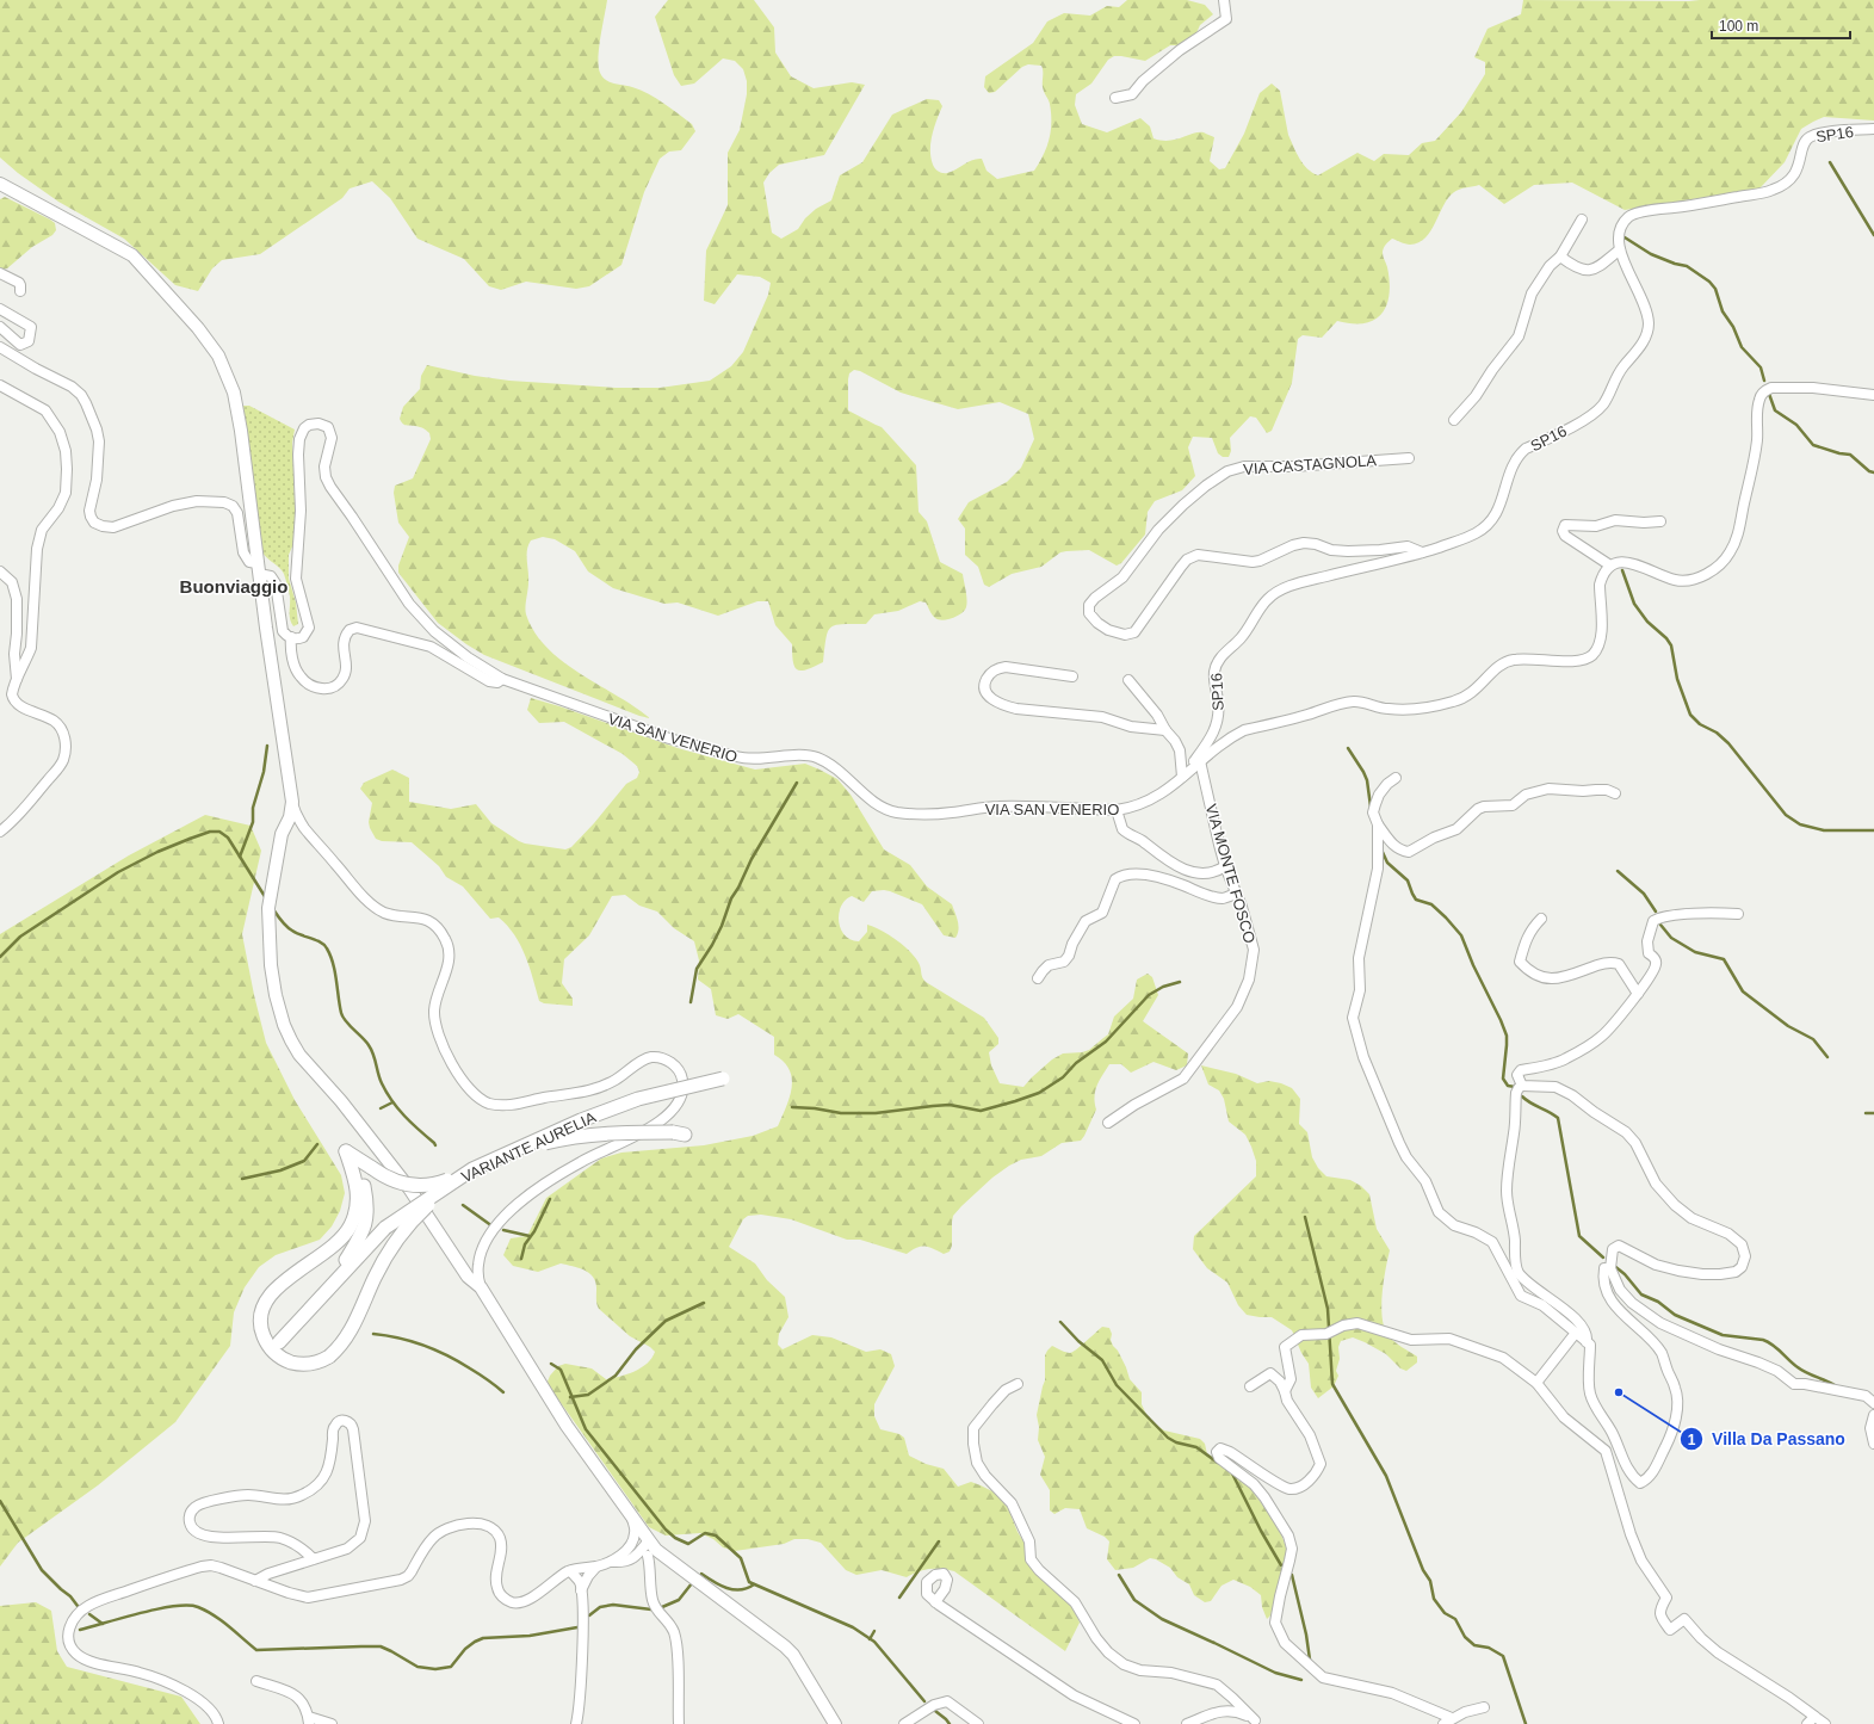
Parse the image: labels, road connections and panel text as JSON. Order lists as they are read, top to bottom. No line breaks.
{"streets":{"highway":["VARIANTE AURELIA"],"street":["SP16","VIA CASTAGNOLA","VIA SAN VENERIO","VIA MONTE FOSCO"]},"crossings":[["SP16","VIA CASTAGNOLA"],["SP16","VIA SAN VENERIO"],["VIA SAN VENERIO","VIA MONTE FOSCO"]],"districts":["Buonviaggio"],"places":["Villa Da Passano"],"scale_bar":"100 m"}
